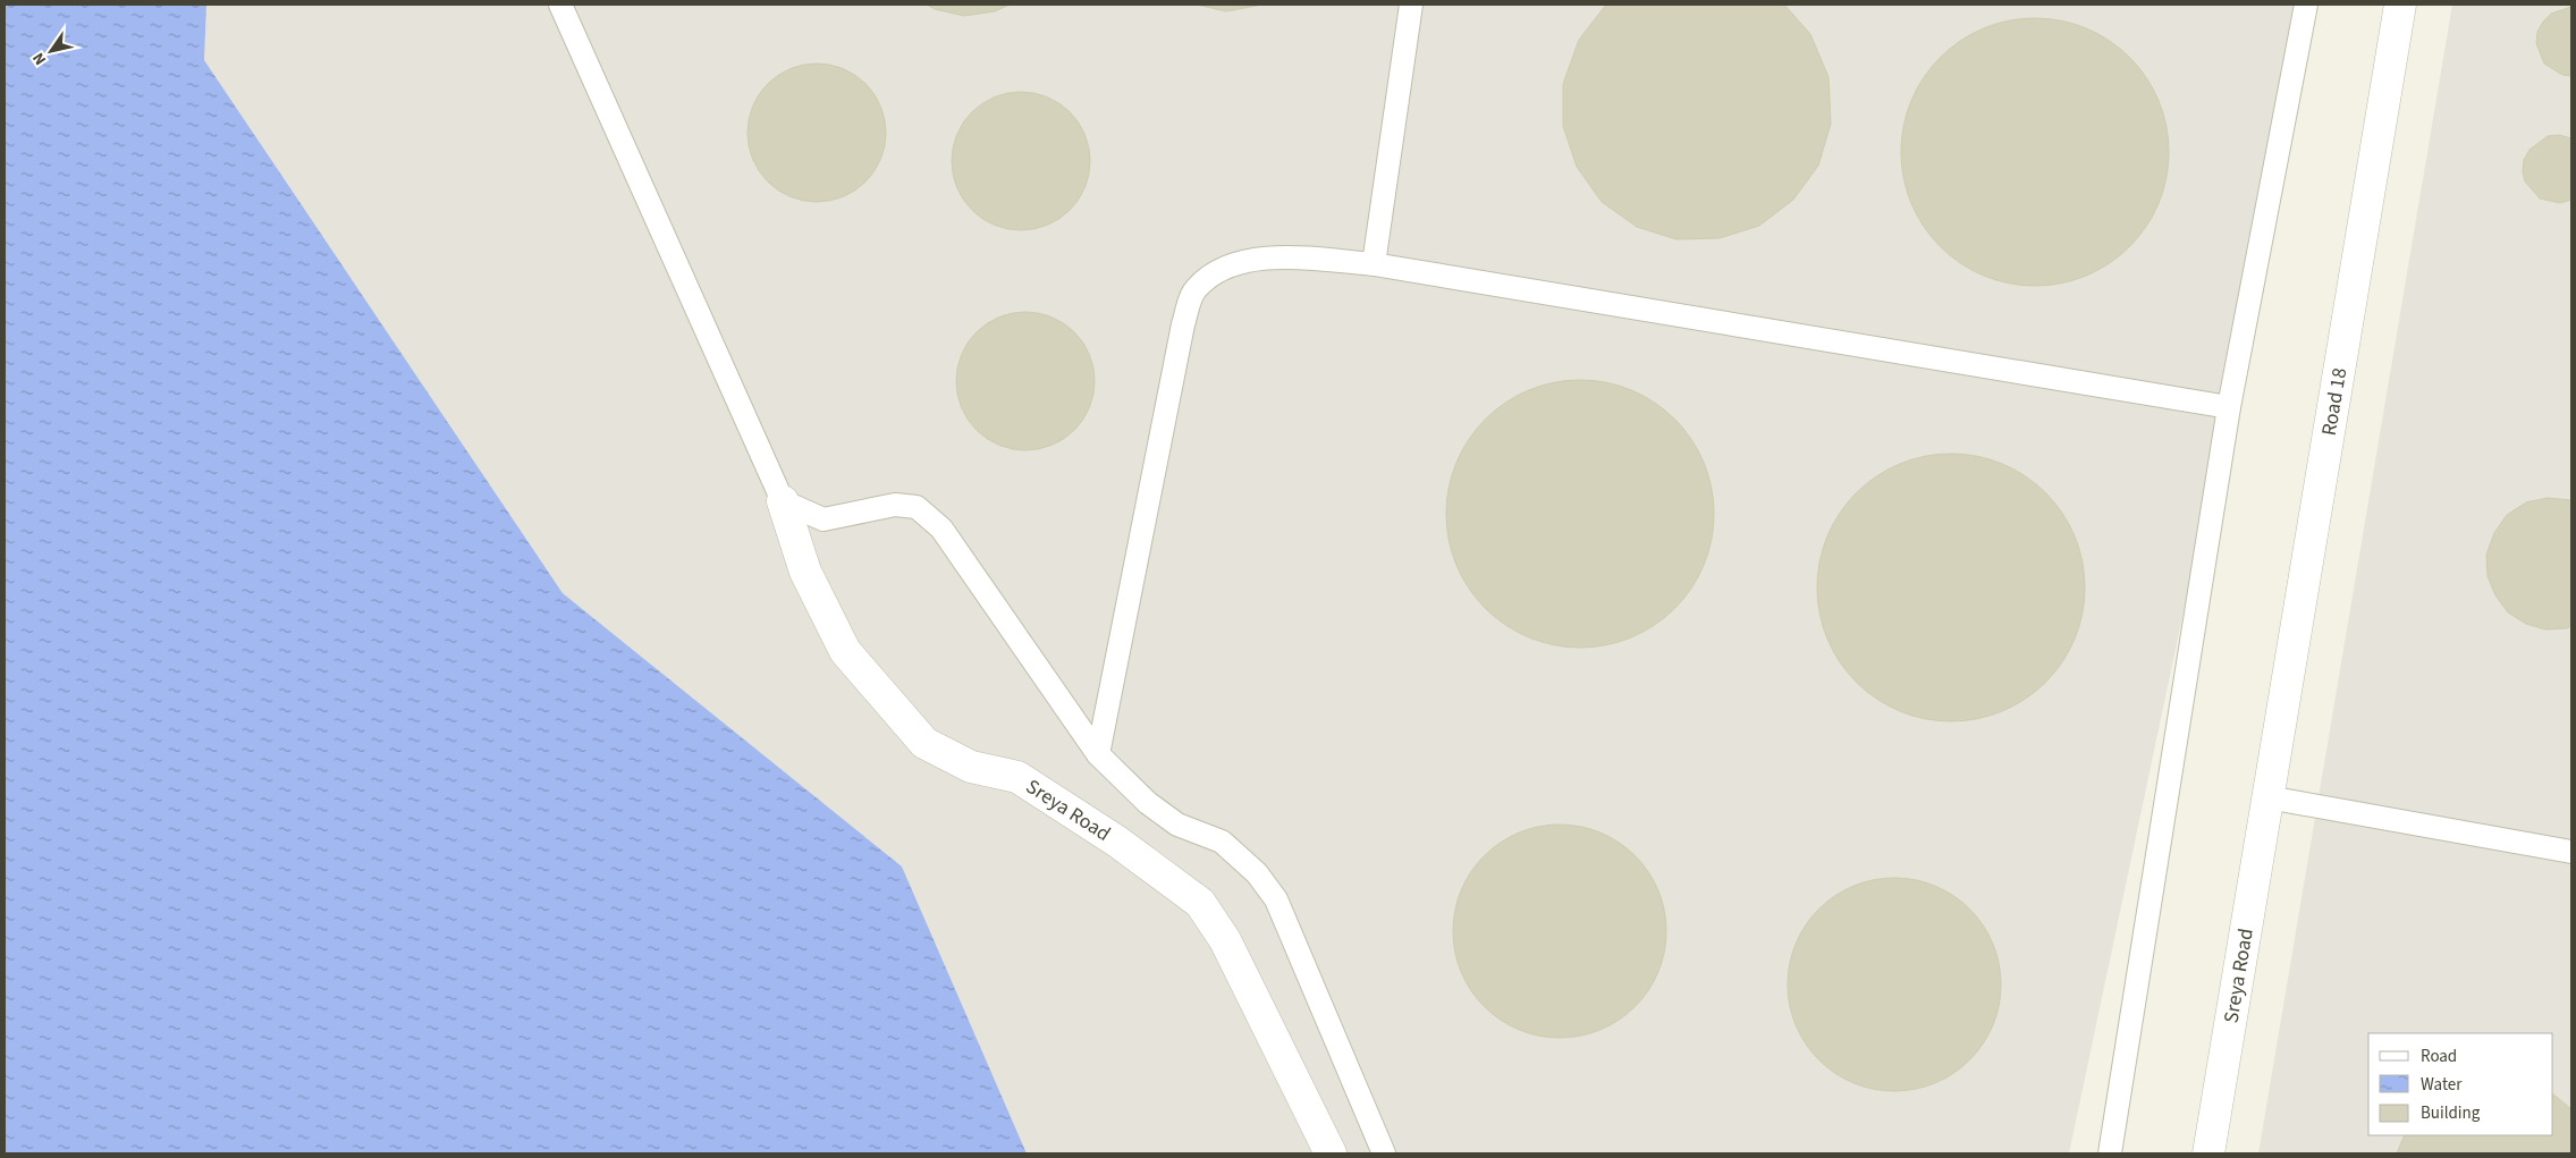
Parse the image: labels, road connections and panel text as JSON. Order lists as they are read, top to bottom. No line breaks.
{"streets":{"street":["Road 18","Sreya Road"]},"crossings":[["Road 18","Sreya Road"]],"legend":["Road","Water","Building"],"north":"bottom left"}
